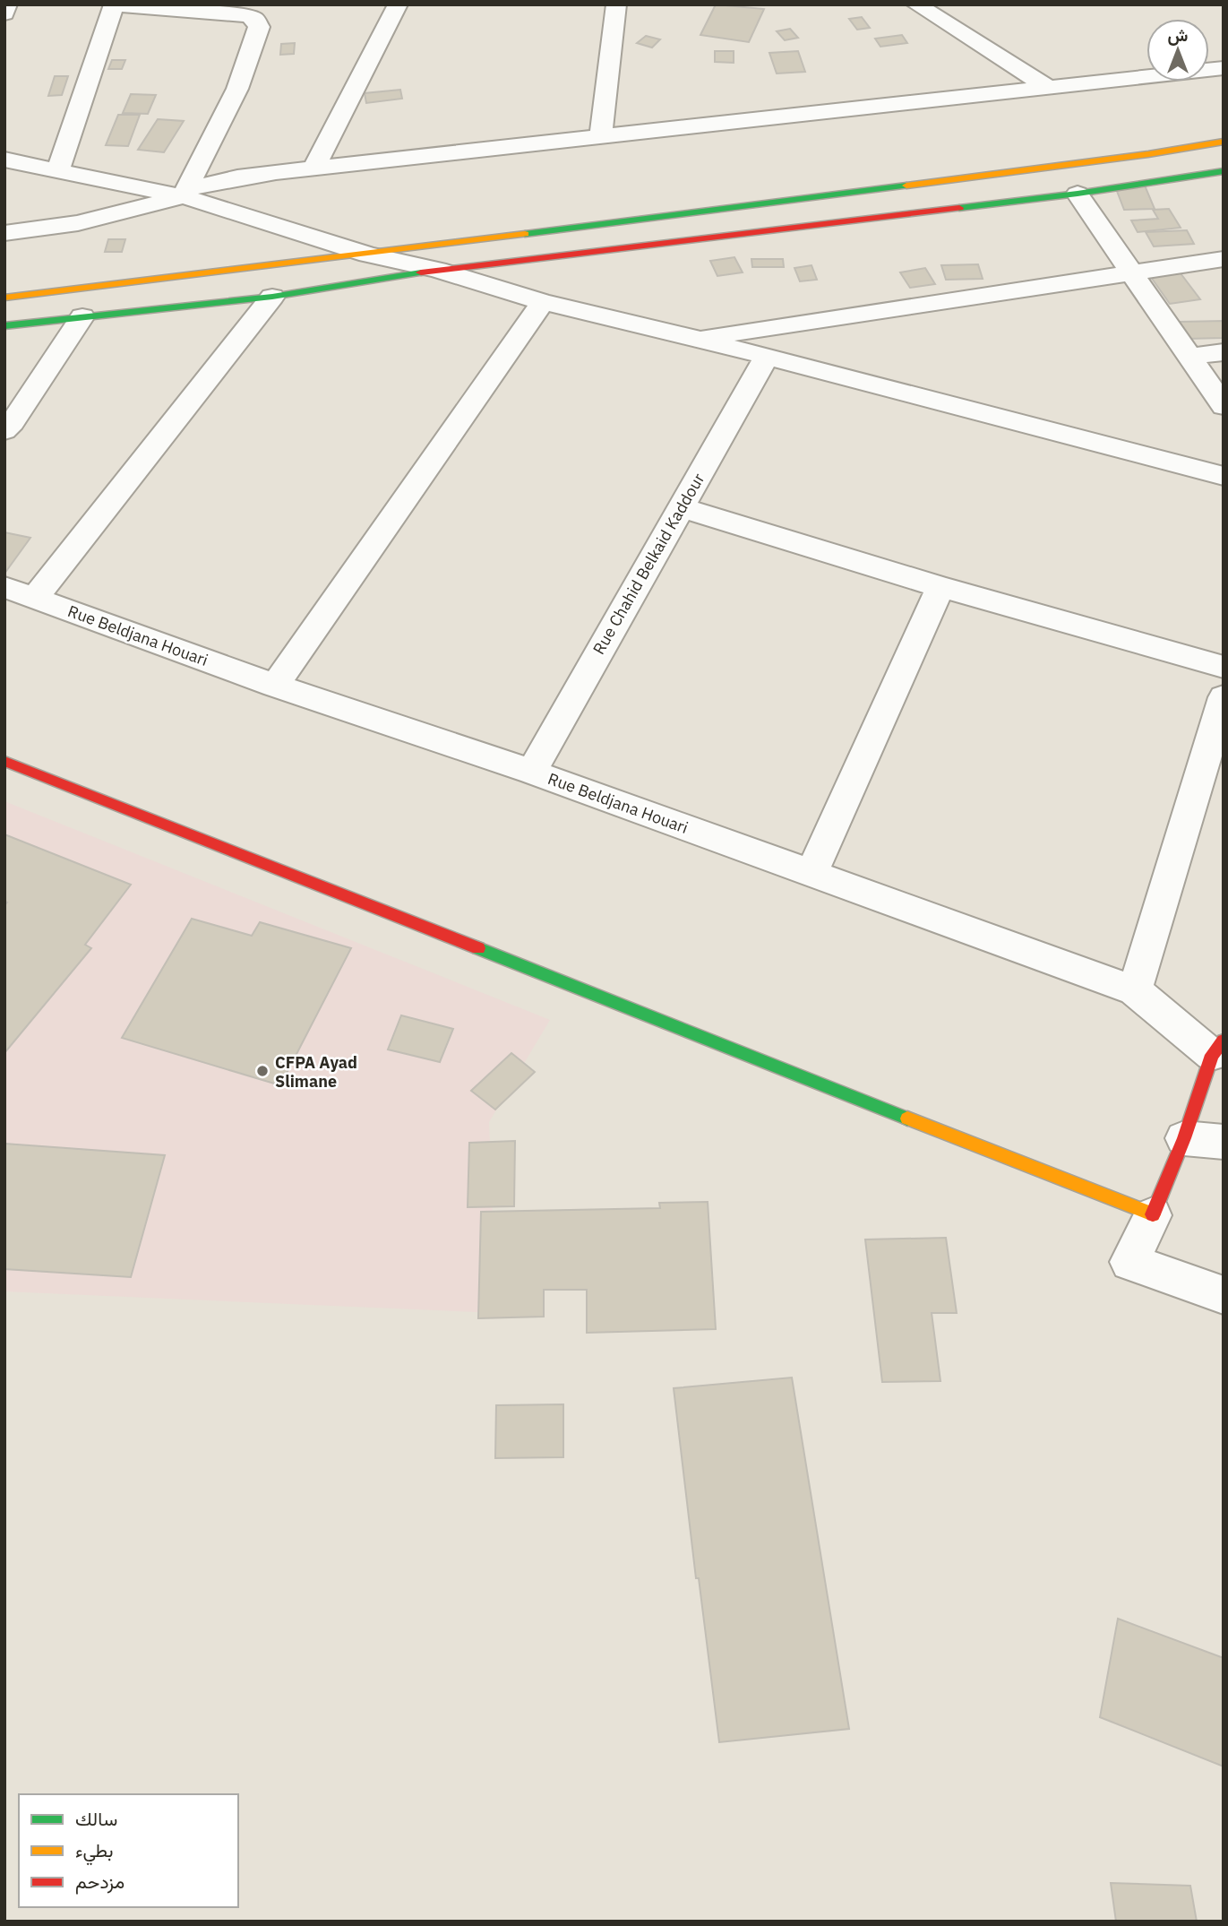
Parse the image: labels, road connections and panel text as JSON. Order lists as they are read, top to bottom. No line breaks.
{"streets":{"street":["Rue Chahid Belkaid Kaddour","Rue Beldjana Houari"]},"crossings":[["Rue Chahid Belkaid Kaddour","Rue Beldjana Houari"]],"places":["CFPA Ayad Slimane"],"legend":["سالك","بطيء","مزدحم"],"north":"top"}
